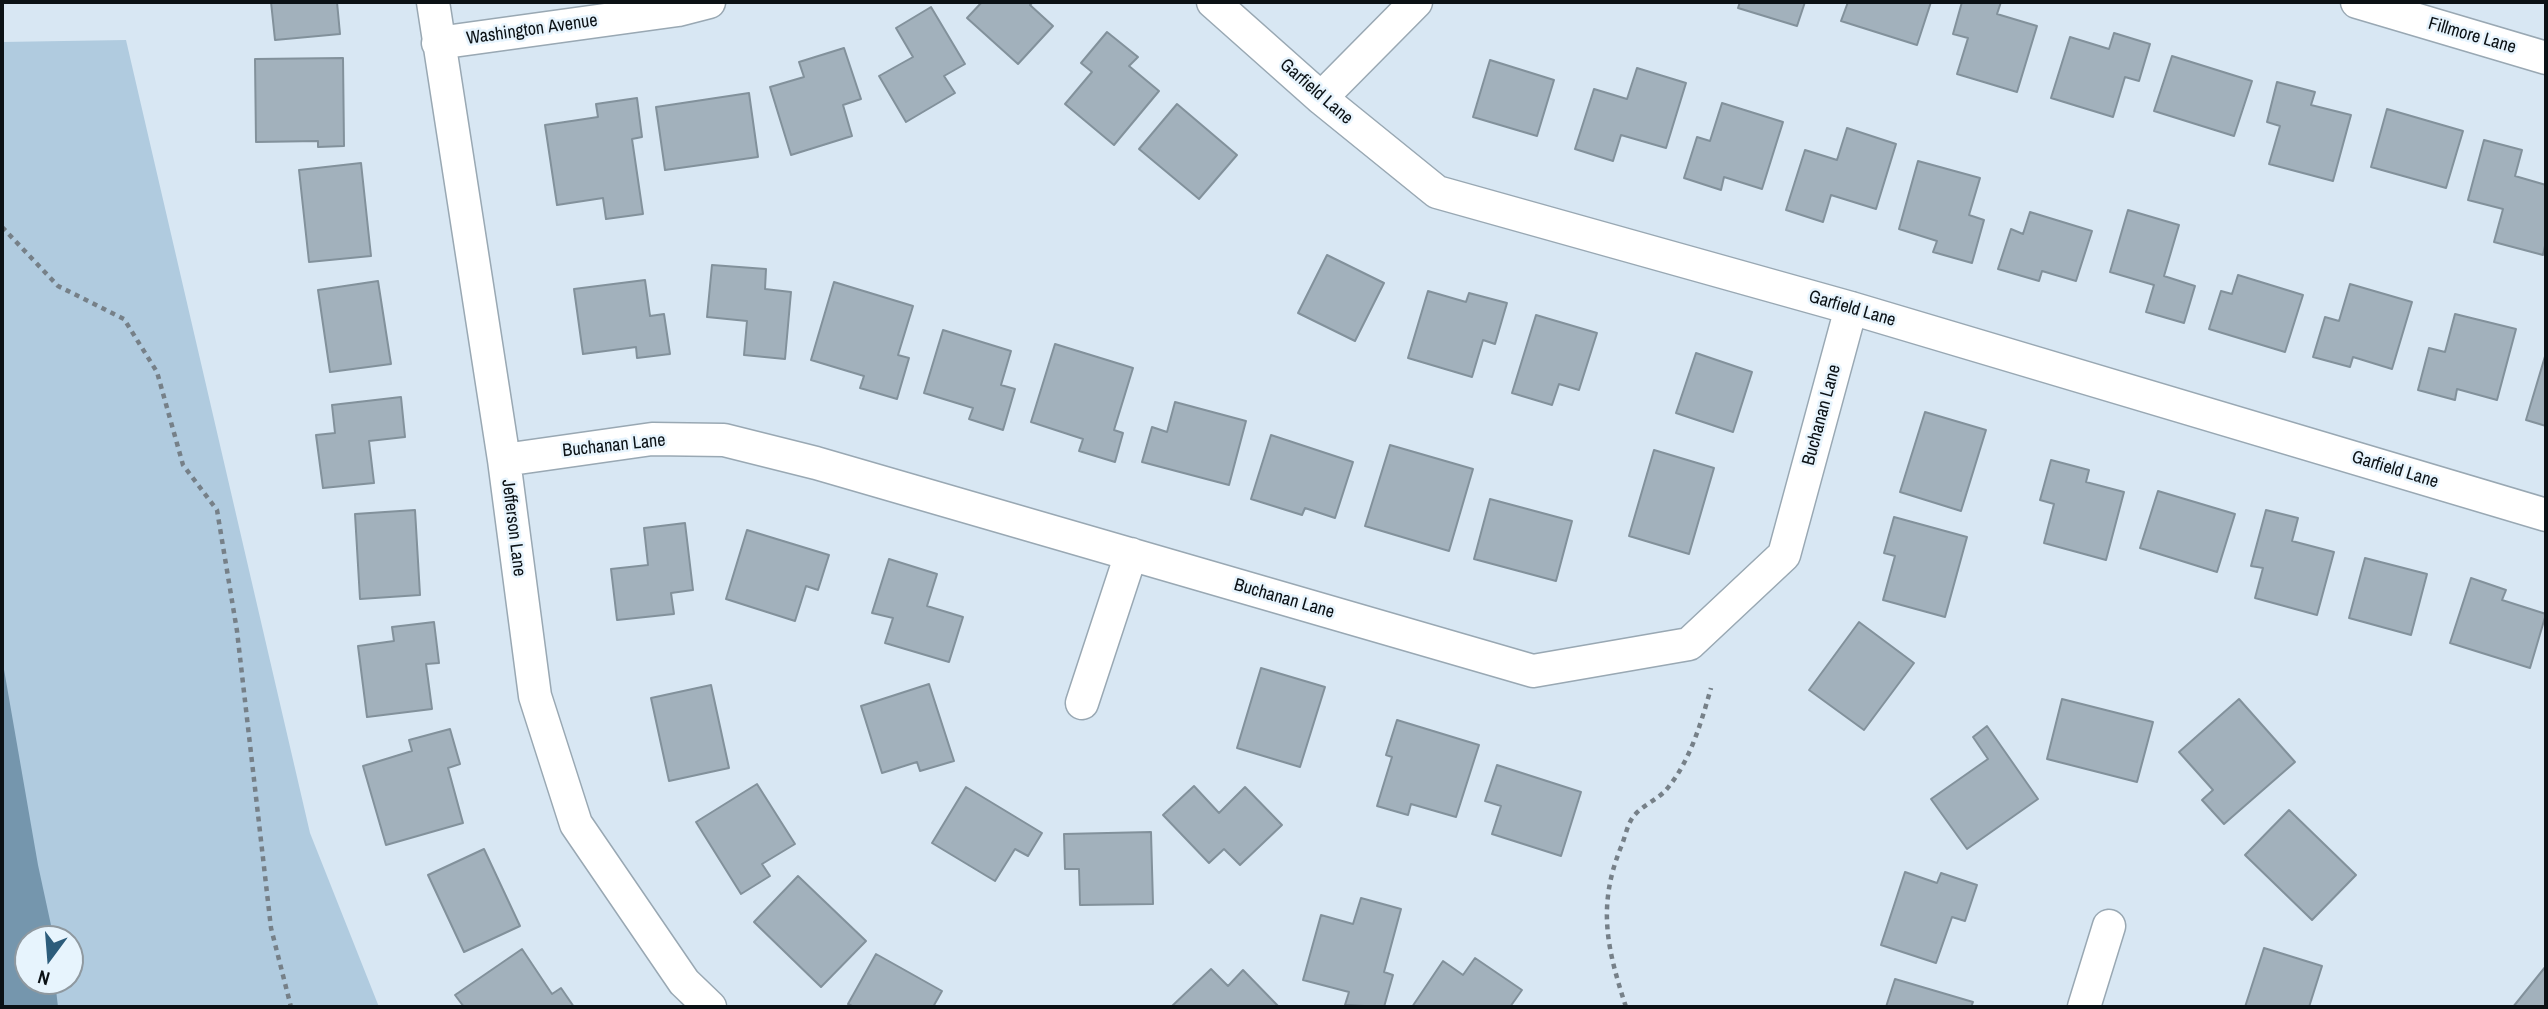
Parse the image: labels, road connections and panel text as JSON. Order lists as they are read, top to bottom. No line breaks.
{"streets":{"street":["Washington Avenue","Fillmore Lane","Garfield Lane","Buchanan Lane","Jefferson Lane"]},"crossings":[["Washington Avenue","Jefferson Lane"],["Garfield Lane","Buchanan Lane"],["Buchanan Lane","Jefferson Lane"]],"north":"bottom"}
